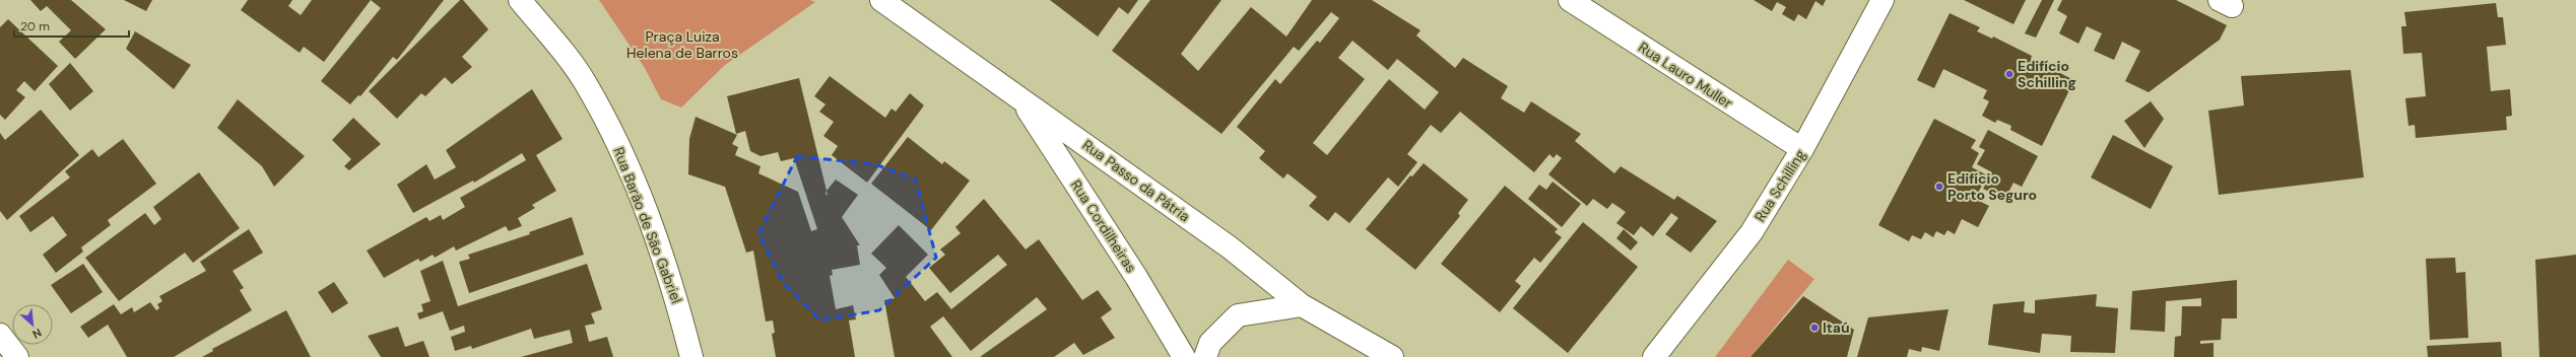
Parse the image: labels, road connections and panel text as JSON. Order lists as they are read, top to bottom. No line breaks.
{"streets":{"street":["Rua Lauro Muller","Rua Passo da Pátria","Rua Schilling","Rua Barão de São Gabriel","Rua Cordilheiras"]},"crossings":[["Rua Lauro Muller","Rua Schilling"],["Rua Passo da Pátria","Rua Cordilheiras"]],"parks":["Praça Luiza Helena de Barros"],"places":["Edifício Schilling","Edifício Porto Seguro","Itaú"],"scale_bar":"20 m","north":"bottom right"}
